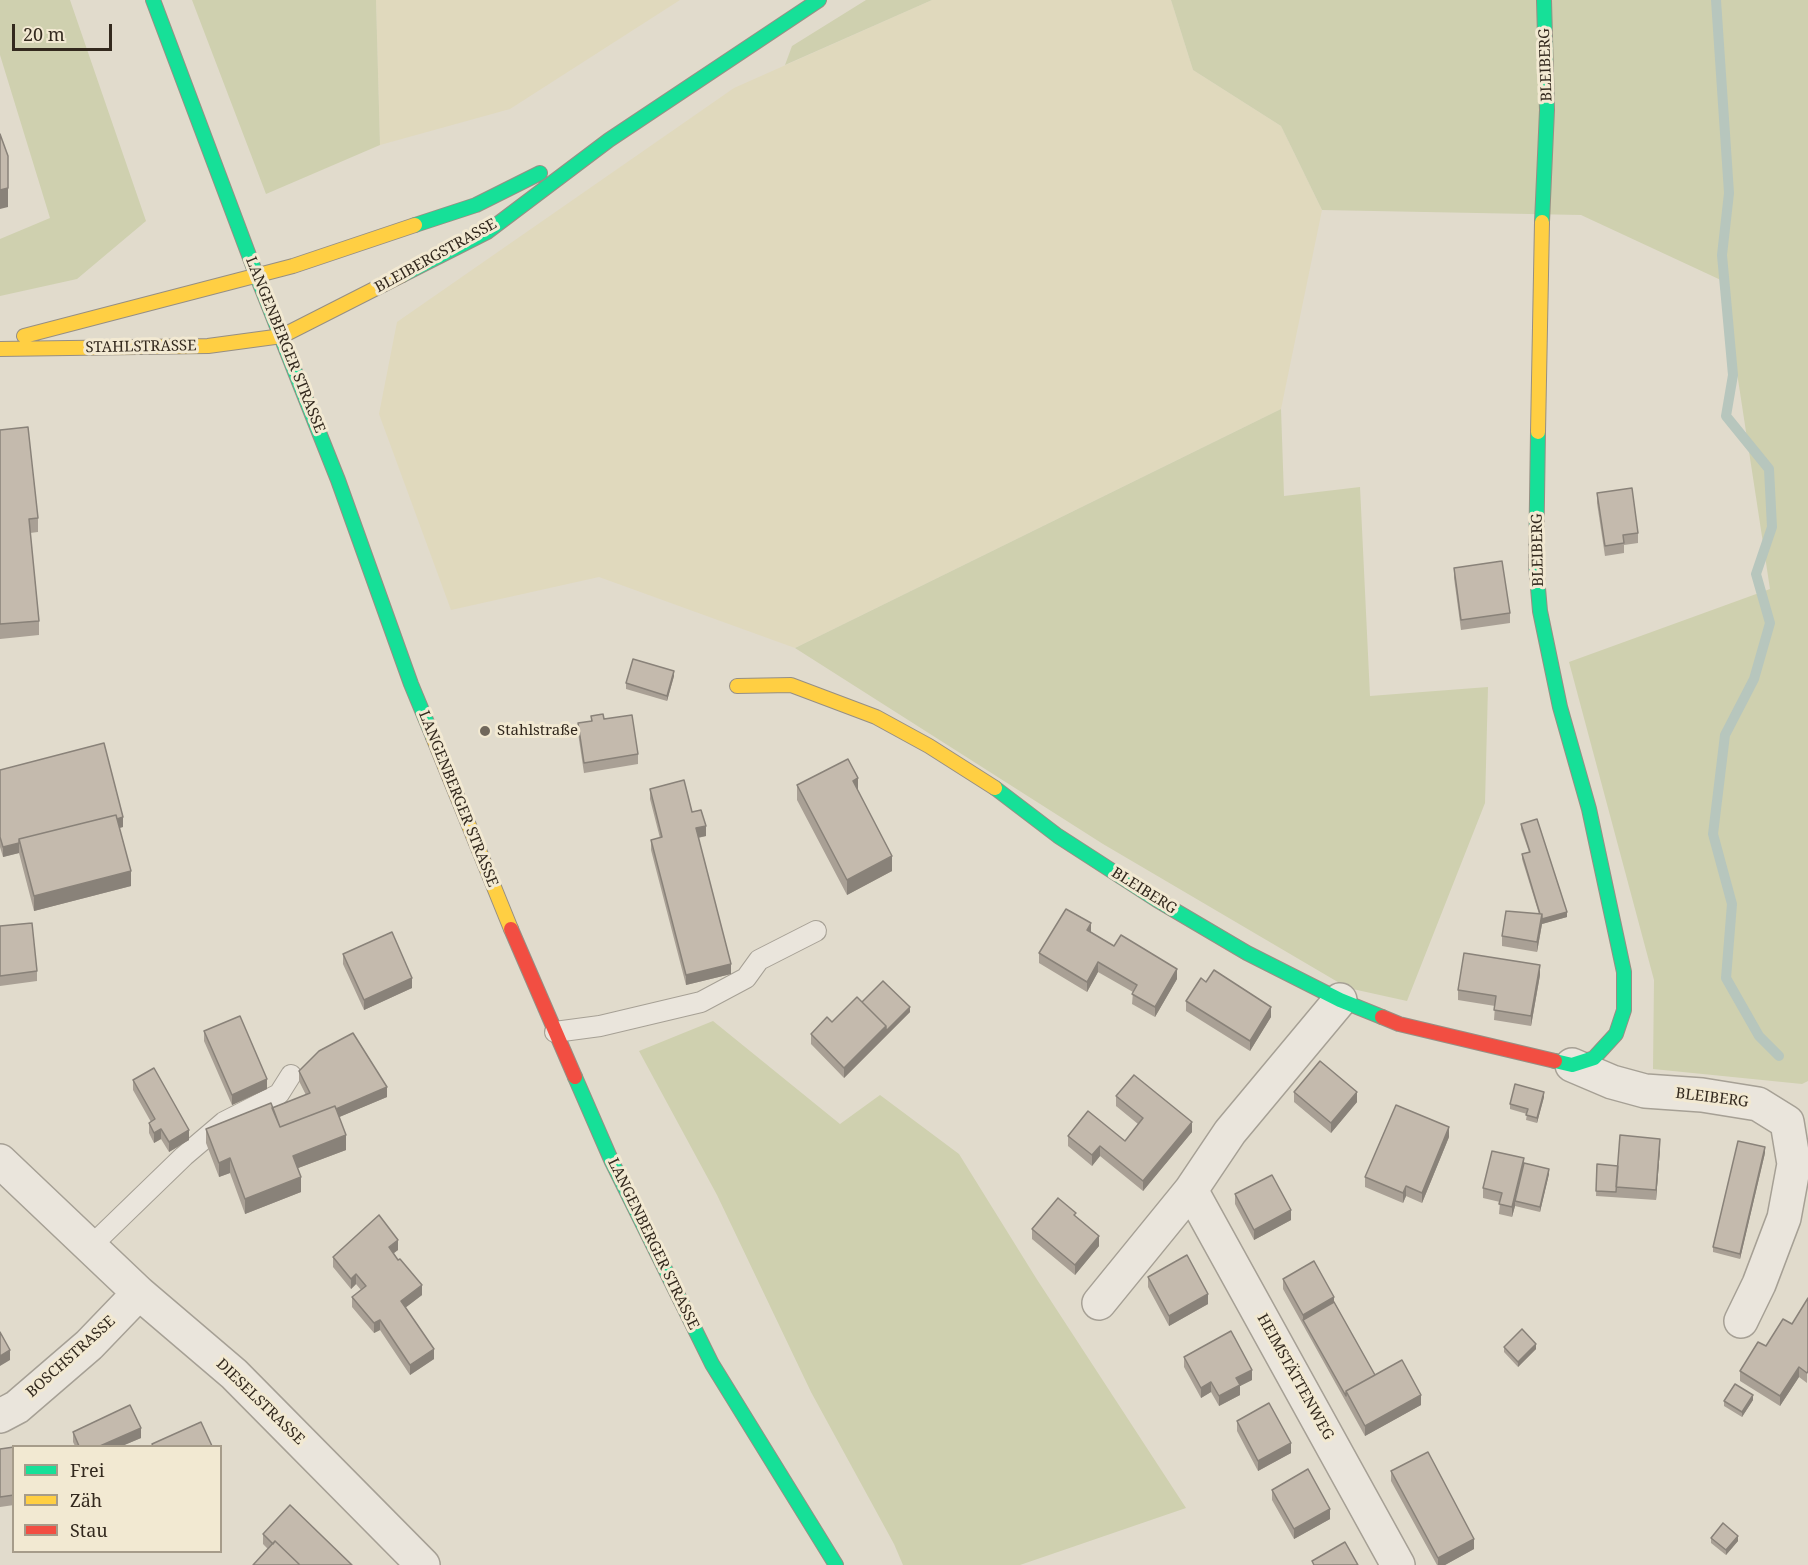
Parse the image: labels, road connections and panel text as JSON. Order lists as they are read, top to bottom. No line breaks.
{"streets":{"street":["BLEIBERG","BLEIBERGSTRASSE","LANGENBERGER STRASSE","STAHLSTRASSE","BOSCHSTRASSE","HEIMSTÄTTENWEG","DIESELSTRASSE"]},"crossings":[["BLEIBERGSTRASSE","LANGENBERGER STRASSE"],["BLEIBERGSTRASSE","STAHLSTRASSE"],["LANGENBERGER STRASSE","STAHLSTRASSE"],["BOSCHSTRASSE","DIESELSTRASSE"]],"places":["Stahlstraße"],"legend":["Frei","Zäh","Stau"],"scale_bar":"20 m"}
